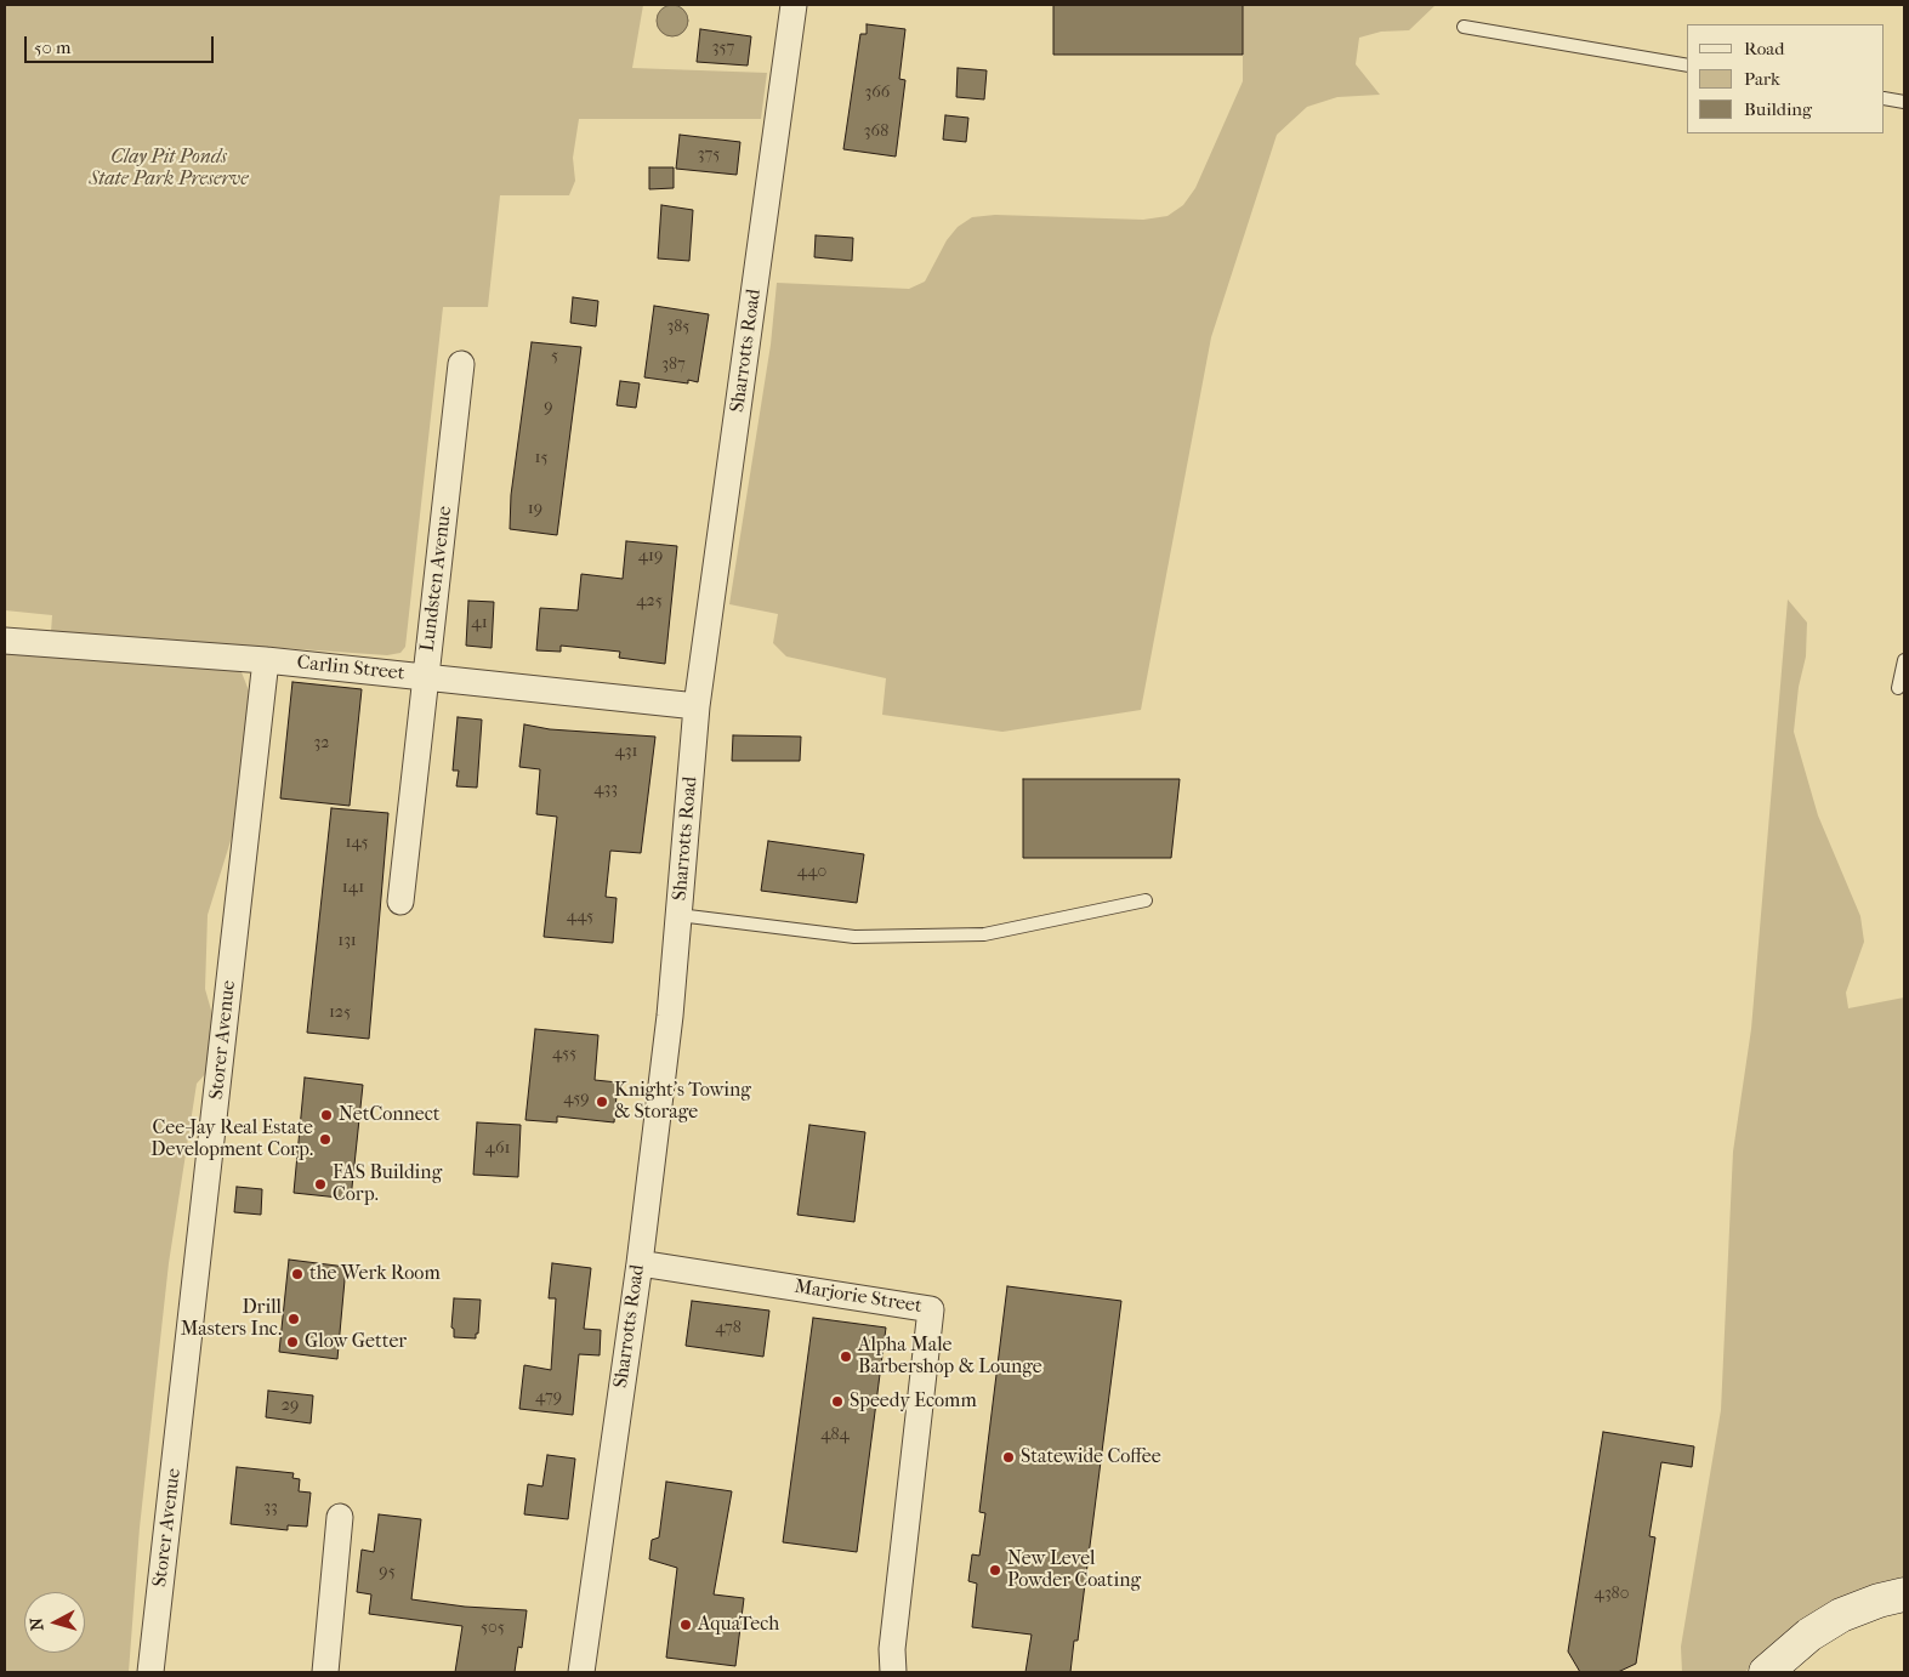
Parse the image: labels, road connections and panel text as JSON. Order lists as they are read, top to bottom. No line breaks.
{"streets":{"street":["Sharrotts Road","Lundsten Avenue","Carlin Street","Storer Avenue","Marjorie Street"]},"crossings":[["Sharrotts Road","Carlin Street"],["Sharrotts Road","Marjorie Street"],["Lundsten Avenue","Carlin Street"],["Carlin Street","Storer Avenue"]],"parks":["Clay Pit Ponds State Park Preserve"],"places":["Knight's Towing & Storage","NetConnect","Cee-Jay Real Estate Development Corp.","FAS Building Corp.","the Werk Room","Drill Masters Inc.","Glow Getter","Alpha Male Barbershop & Lounge","Speedy Ecomm","Statewide Coffee","New Level Powder Coating","AquaTech"],"house_numbers":["357","366","368","375","385","5","387","9","15","19","419","425","41","32","431","433","145","440","141","445","131","125","455","459","461","478","479","29","484","33","95","4380","505"],"legend":["Road","Park","Building"],"scale_bar":"50 m","north":"left"}
